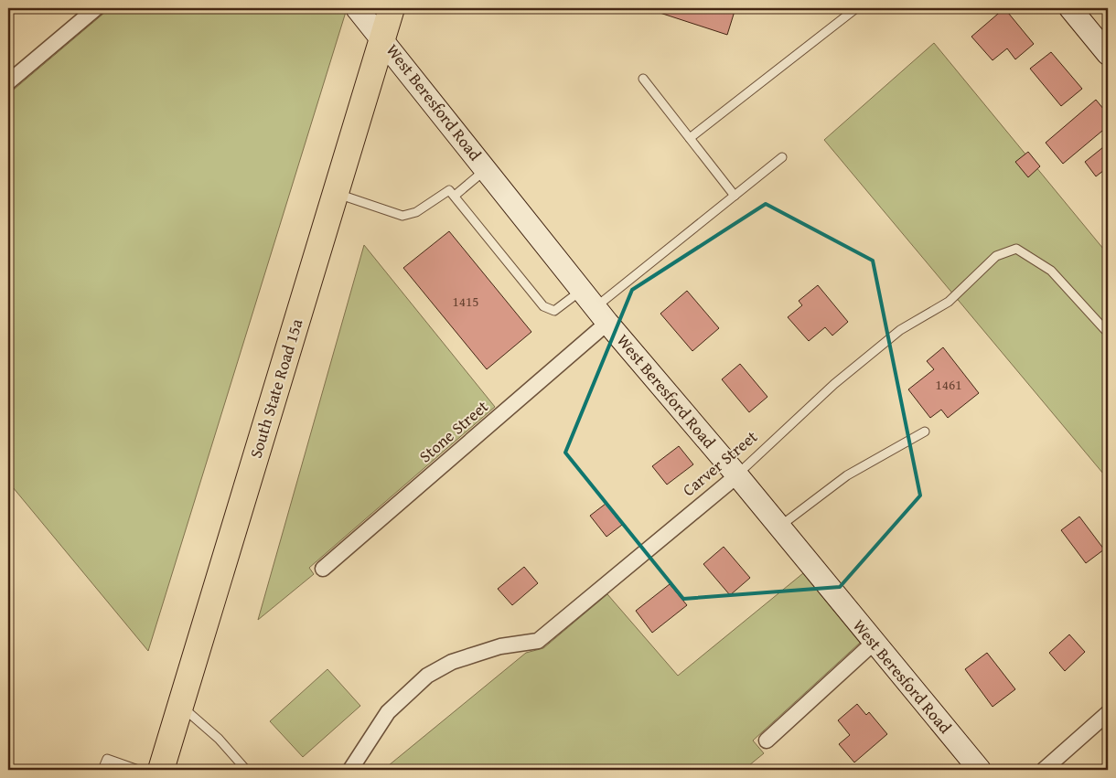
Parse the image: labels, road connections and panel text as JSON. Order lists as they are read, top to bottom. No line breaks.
{"streets":{"highway":["South State Road 15a"],"street":["West Beresford Road","Stone Street","Carver Street"]},"crossings":[["West Beresford Road","South State Road 15a"],["West Beresford Road","Stone Street"],["West Beresford Road","Carver Street"]],"house_numbers":["1415","1461"]}
